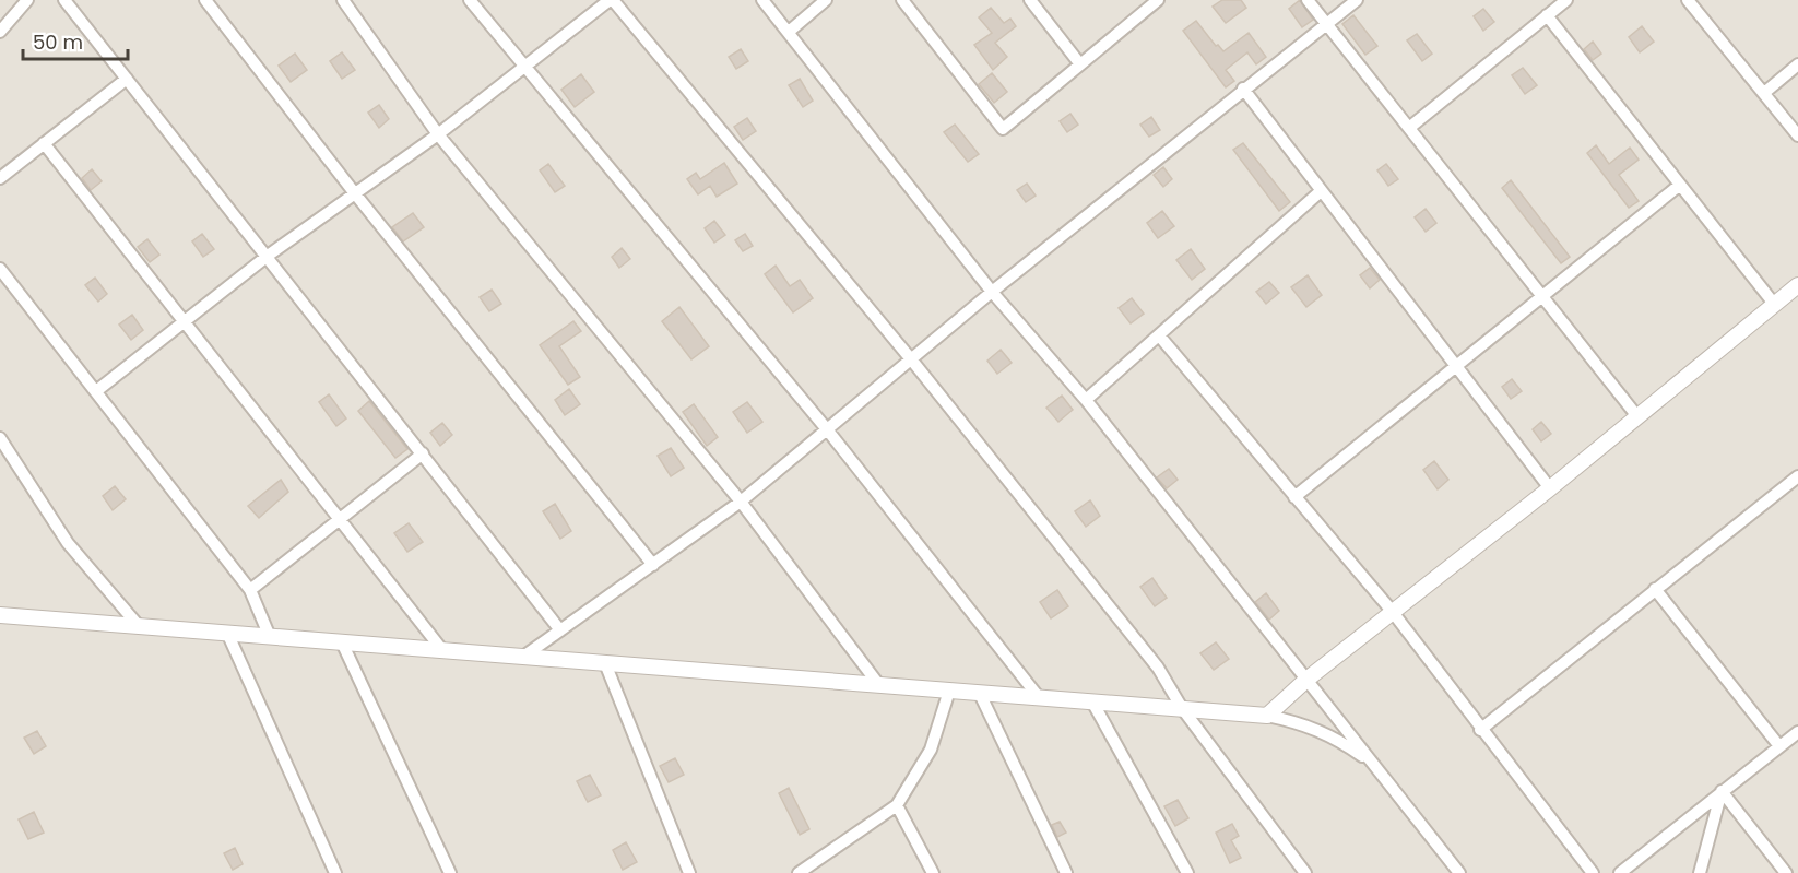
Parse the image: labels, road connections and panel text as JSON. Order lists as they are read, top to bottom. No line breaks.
{"scale_bar":"50 m"}
